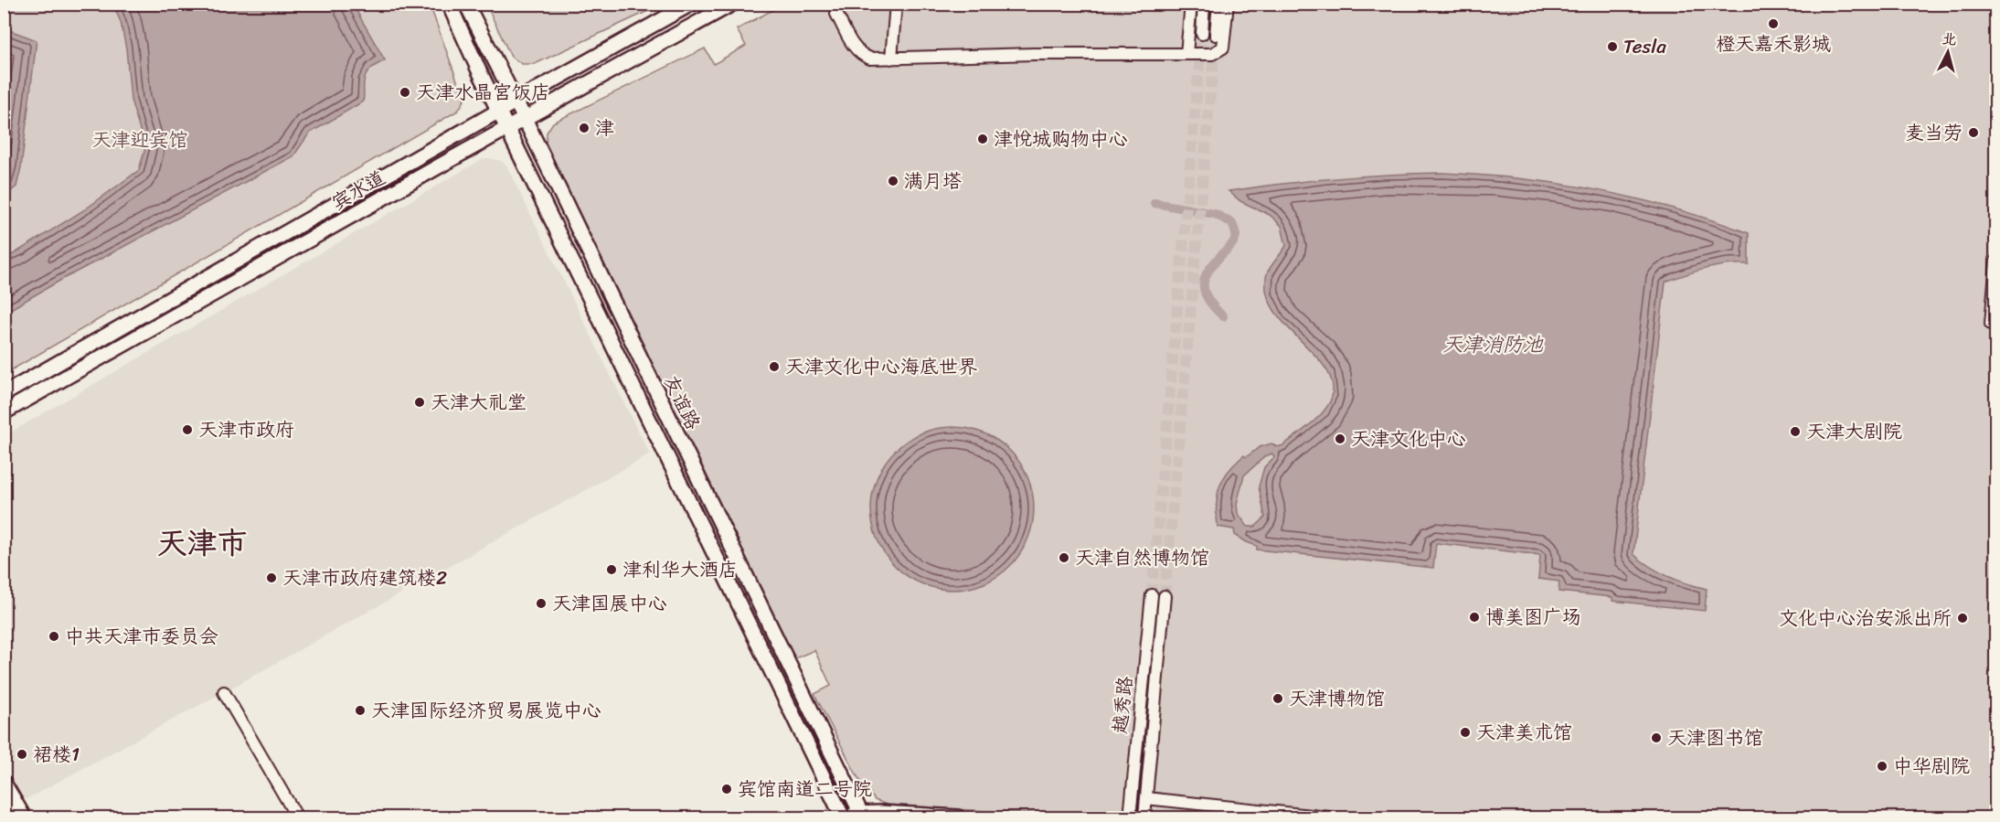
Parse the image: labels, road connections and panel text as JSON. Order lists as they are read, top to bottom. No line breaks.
{"streets":{"main road":["宾水道","友谊路"],"street":["越秀路"]},"crossings":[["宾水道","友谊路"]],"districts":["天津市"],"water":["天津消防池"],"parks":["天津迎宾馆"],"places":["橙天嘉禾影城","Tesla","天津水晶宫饭店","津","麦当劳","津悦城购物中心","满月塔","天津文化中心海底世界","天津大礼堂","天津市政府","天津大剧院","天津文化中心","天津自然博物馆","津利华大酒店","天津市政府建筑楼2","天津国展中心","博美图广场","文化中心治安派出所","中共天津市委员会","天津博物馆","天津国际经济贸易展览中心","天津美术馆","天津图书馆","裙楼1","中华剧院","宾馆南道二号院"],"north":"top"}
